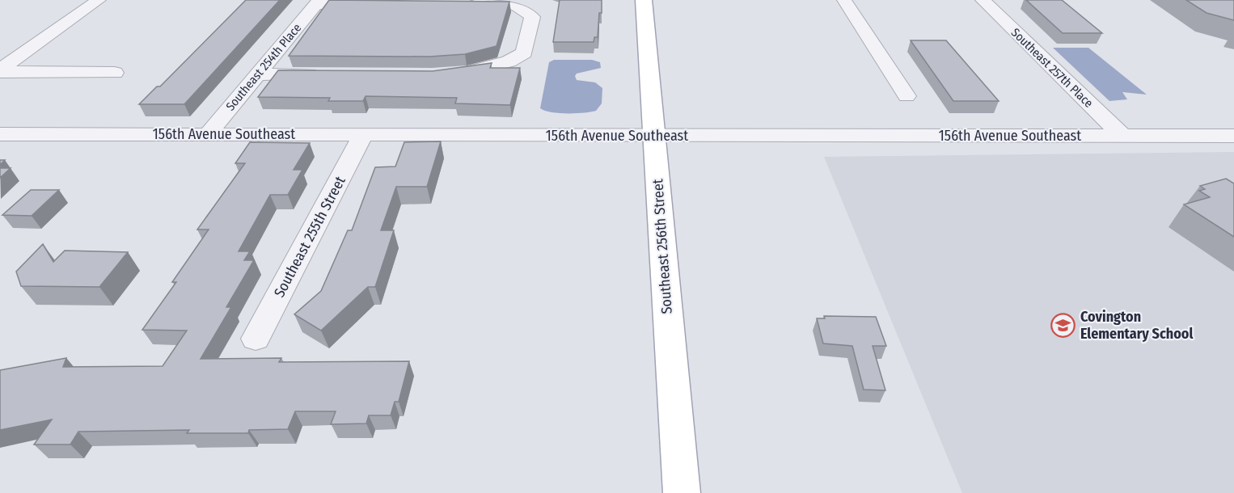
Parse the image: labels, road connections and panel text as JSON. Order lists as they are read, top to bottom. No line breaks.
{"streets":{"main road":["Southeast 256th Street"],"street":["Southeast 254th Place","Southeast 257th Place","156th Avenue Southeast","Southeast 255th Street"]},"crossings":[["Southeast 254th Place","156th Avenue Southeast"],["Southeast 257th Place","156th Avenue Southeast"],["156th Avenue Southeast","Southeast 255th Street"],["156th Avenue Southeast","Southeast 256th Street"]],"places":{"school or university":["Covington Elementary School"]}}
